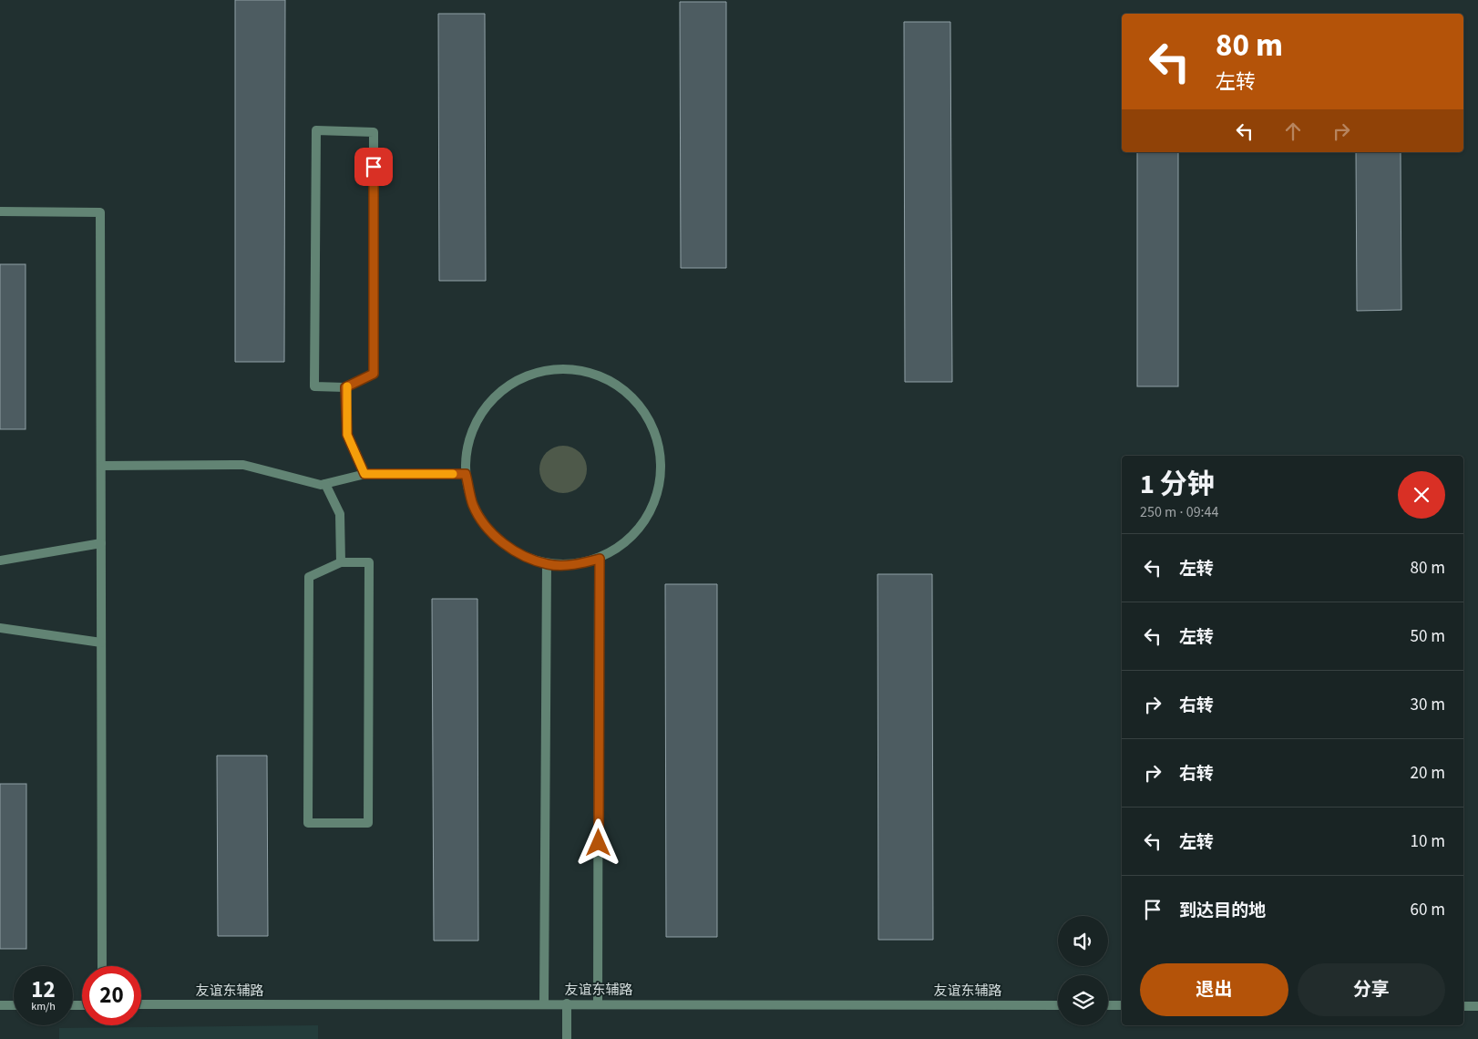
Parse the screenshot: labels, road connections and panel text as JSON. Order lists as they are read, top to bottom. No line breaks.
{"streets":{"street":["友谊东辅路"]},"page":{"turn":["80 m","左转"],"heading":["1 分钟","250 m · 09:44"],"list":[{"name":"左转","value":"80 m"},{"name":"左转","value":"50 m"},{"name":"右转","value":"30 m"},{"name":"右转","value":"20 m"},{"name":"左转","value":"10 m"},{"name":"到达目的地","value":"60 m"}],"buttons":["退出","分享"],"speed":"12 km/h","limit":"20"}}
